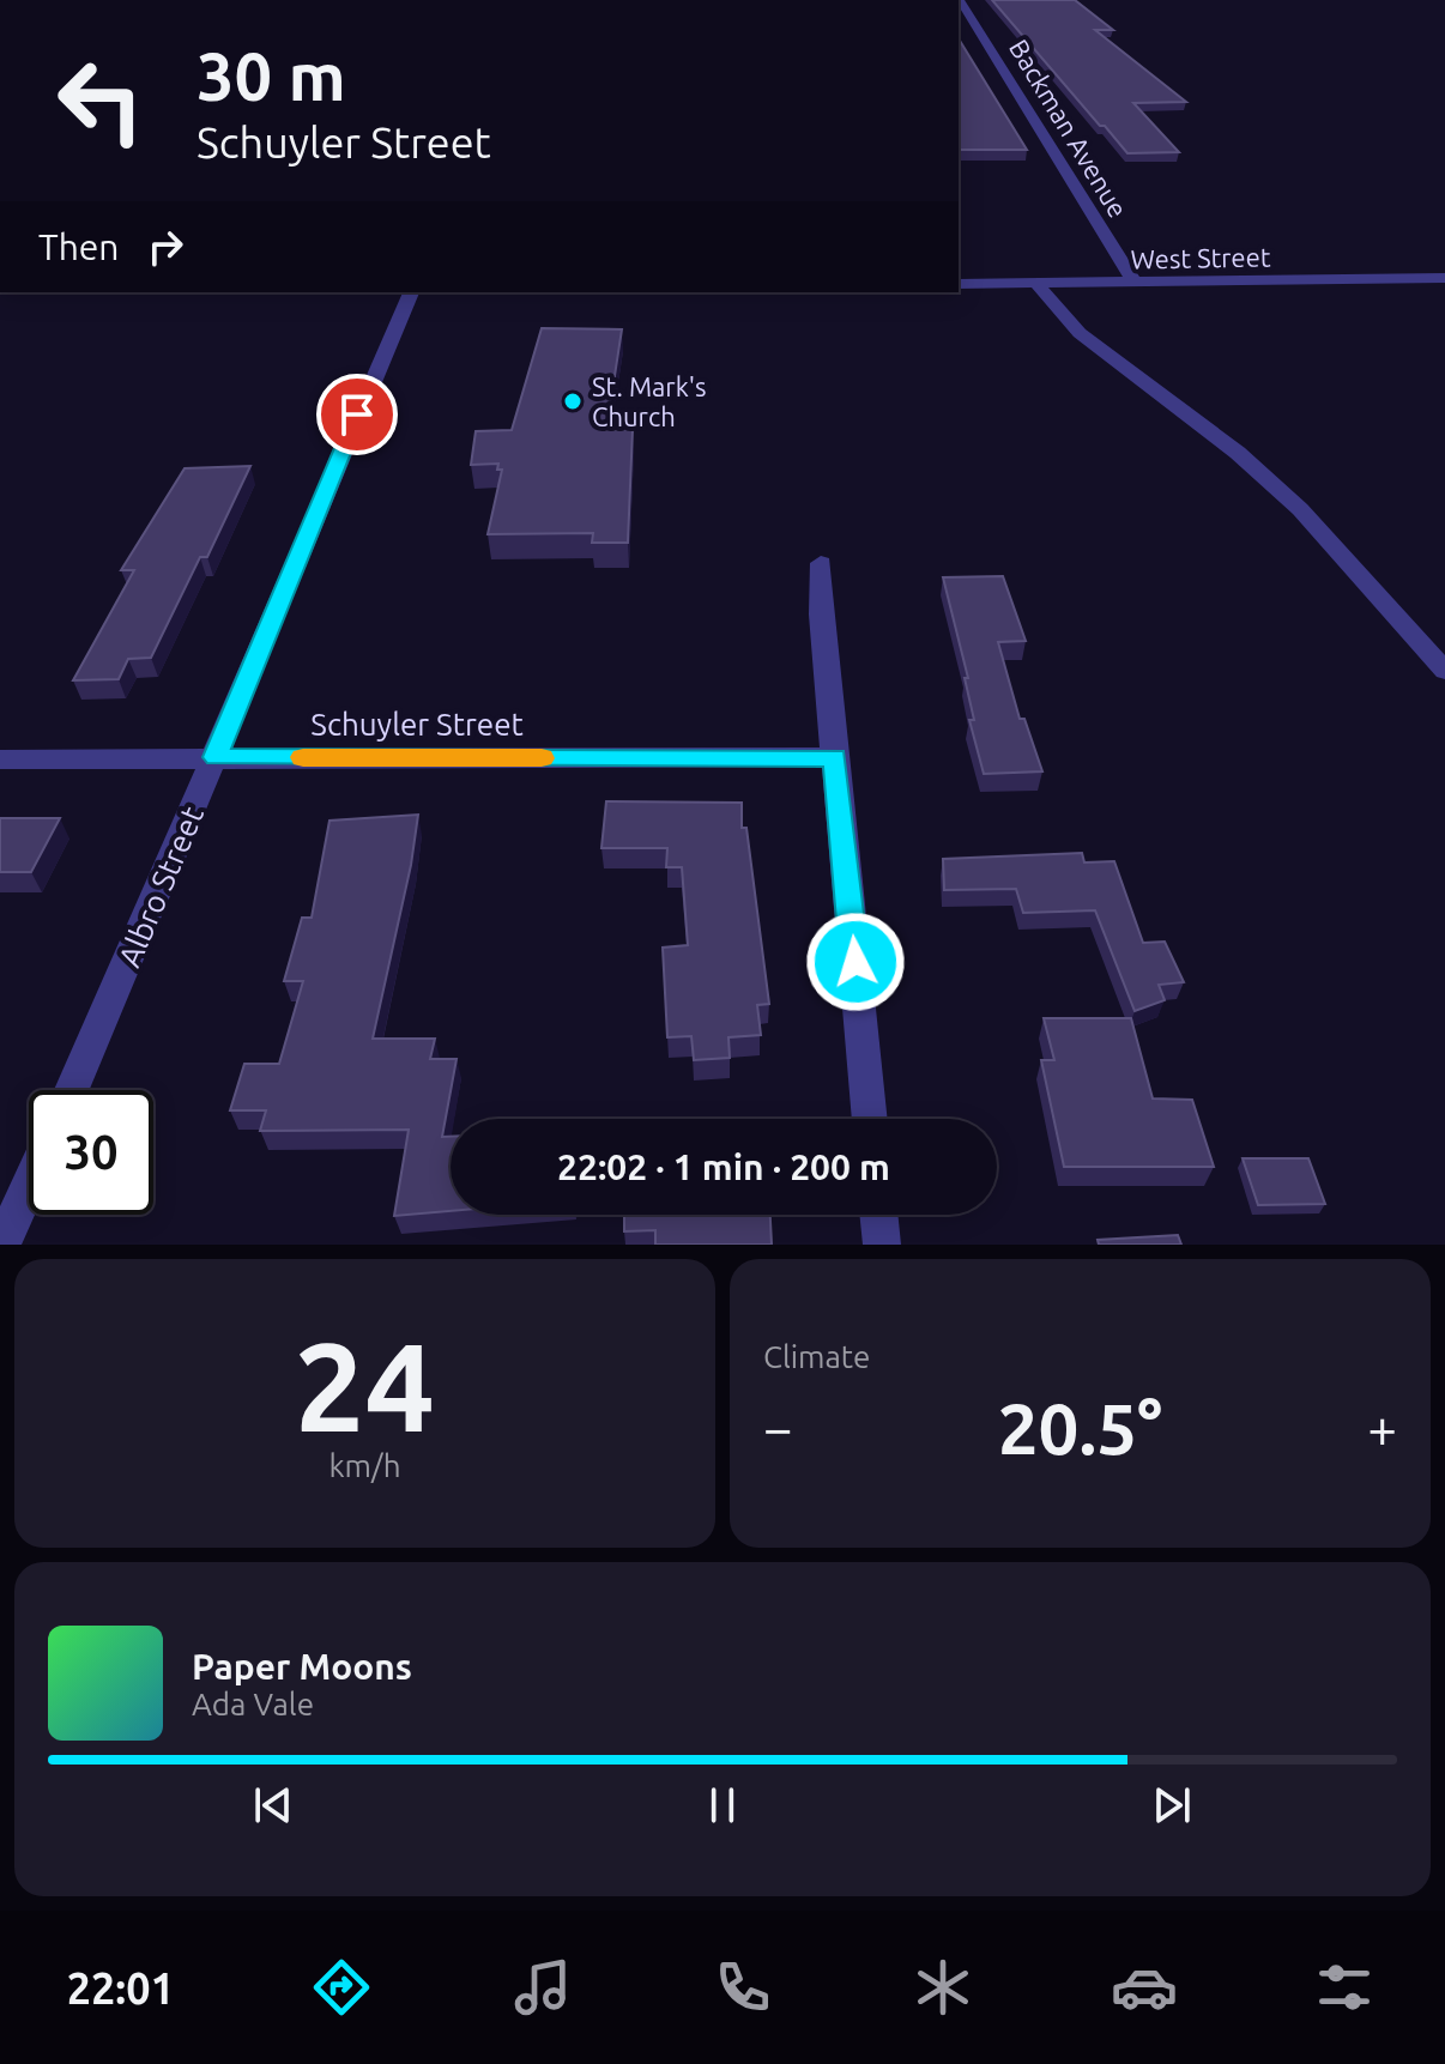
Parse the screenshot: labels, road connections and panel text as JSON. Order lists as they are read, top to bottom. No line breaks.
{"streets":{"street":["Backman Avenue","West Street","Schuyler Street","Albro Street"]},"crossings":[["Backman Avenue","West Street"],["Schuyler Street","Albro Street"]],"places":["St. Mark's Church"],"page":{"turn":["30 m","Schuyler Street"],"then":"Then","limit":"30","trip":"22:02 · 1 min · 200 m","tile":[["24","km/h"],"Climate"],"heat":["−","20.5°","+"],"song":["Paper Moons","Ada Vale"],"tabs":"22:01"}}
